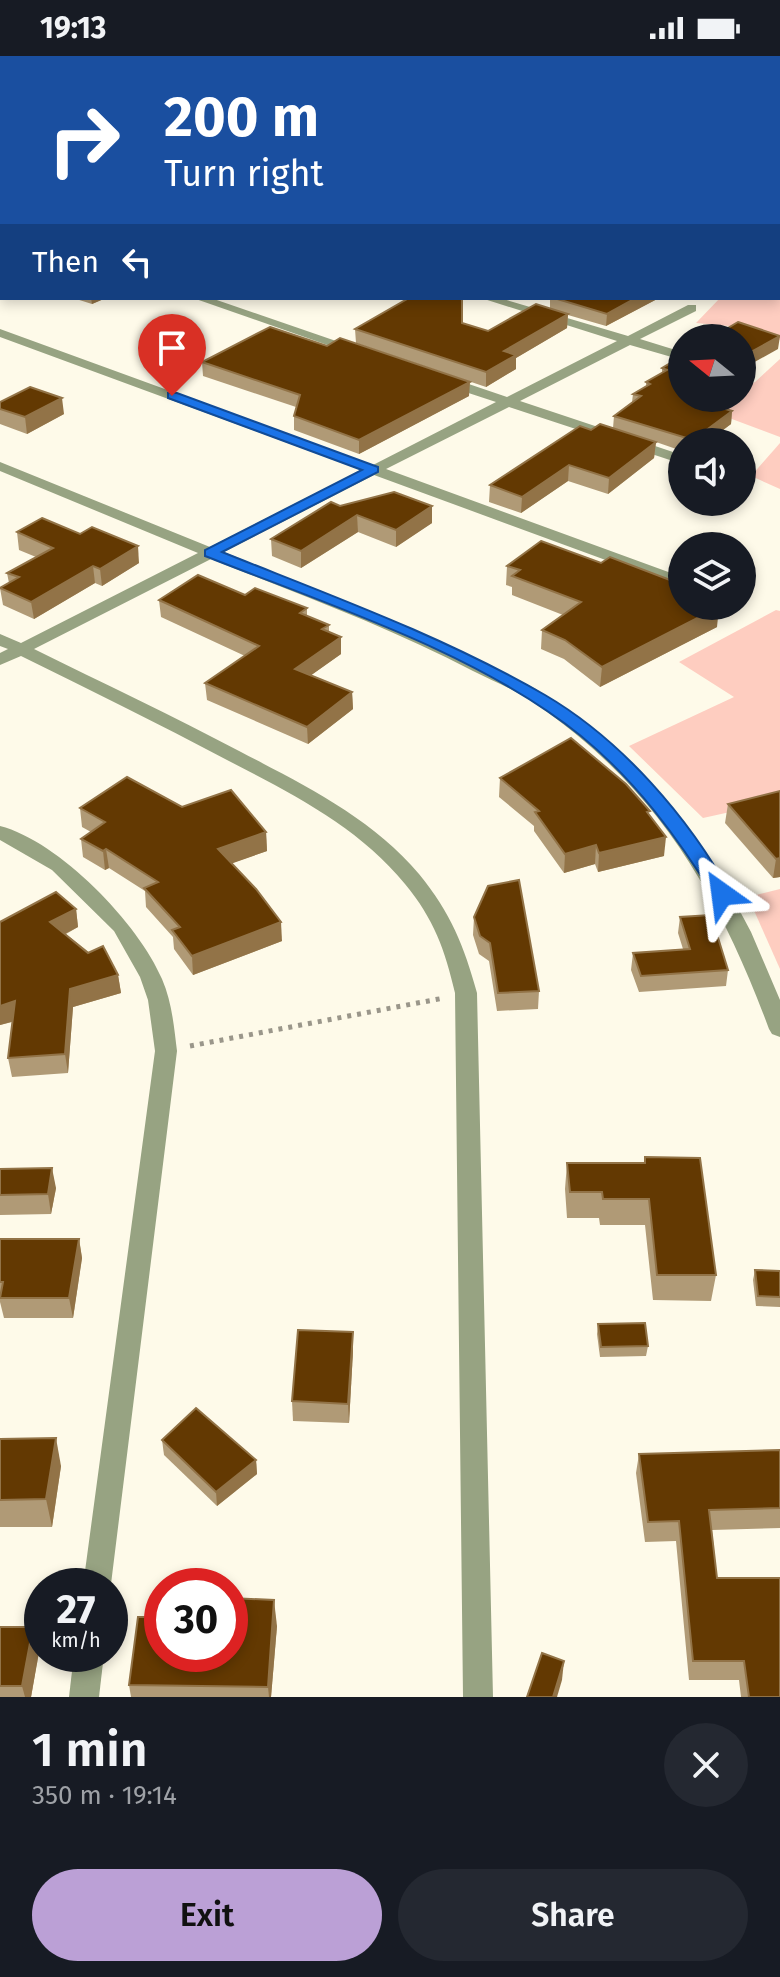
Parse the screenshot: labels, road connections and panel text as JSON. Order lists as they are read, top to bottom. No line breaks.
{"north":"left","page":{"status":"19:13","turn":["200 m","Turn right"],"then":"Then","speed":"27 km/h","limit":"30","heading":["1 min","350 m · 19:14"],"buttons":["Exit","Share"]}}
